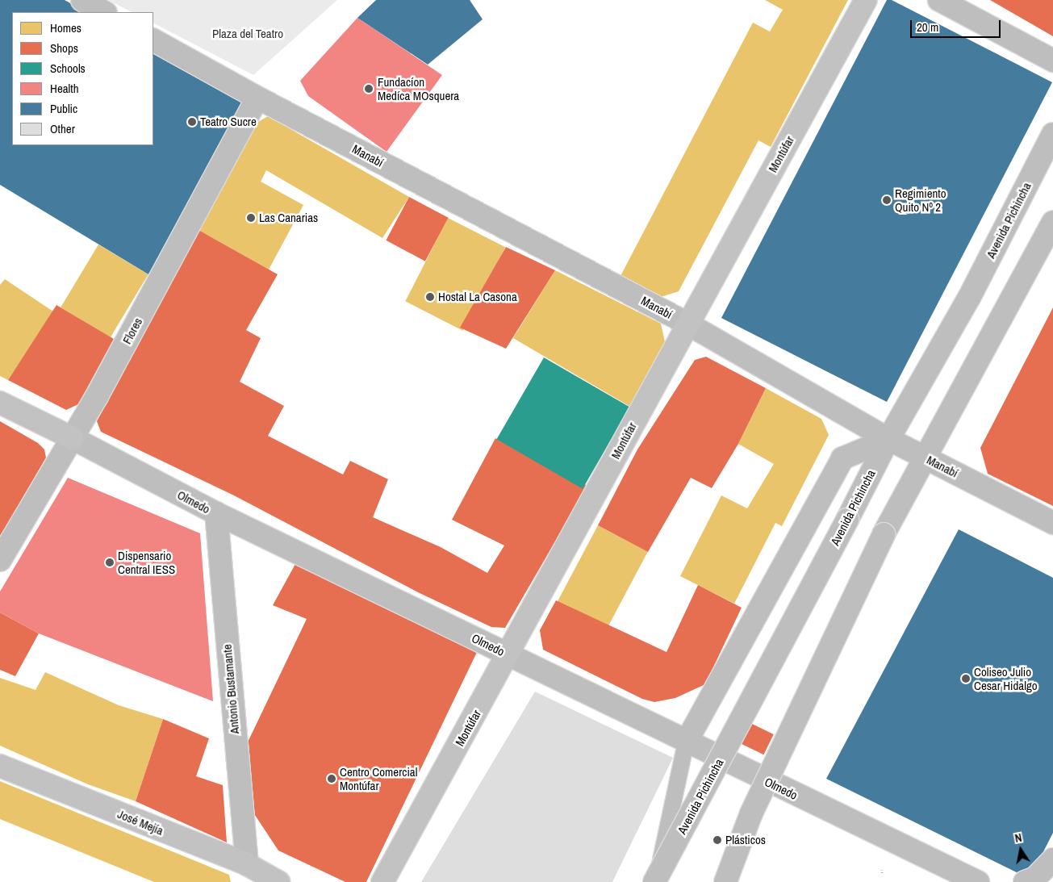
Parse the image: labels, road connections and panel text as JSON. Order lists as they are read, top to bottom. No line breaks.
{"streets":{"street":["Montúfar","Manabí","Avenida Pichincha","Flores","Olmedo","Antonio Bustamante","José Mejía"]},"crossings":[["Montúfar","Manabí"],["Montúfar","Olmedo"],["Manabí","Avenida Pichincha"],["Manabí","Flores"],["Flores","Olmedo"],["Olmedo","Antonio Bustamante"],["Antonio Bustamante","José Mejía"]],"parks":["Plaza del Teatro"],"places":["Fundacíon Medíca MOsquera","Teatro Sucre","Regimiento Quito Nº 2","Las Canarias","Hostal La Casona","Dispensario Central IESS","Coliseo Julio Cesar Hidalgo","Centro Comercial Montúfar","Plásticos"],"legend":["Homes","Shops","Schools","Health","Public","Other"],"scale_bar":"20 m","north":"top"}
